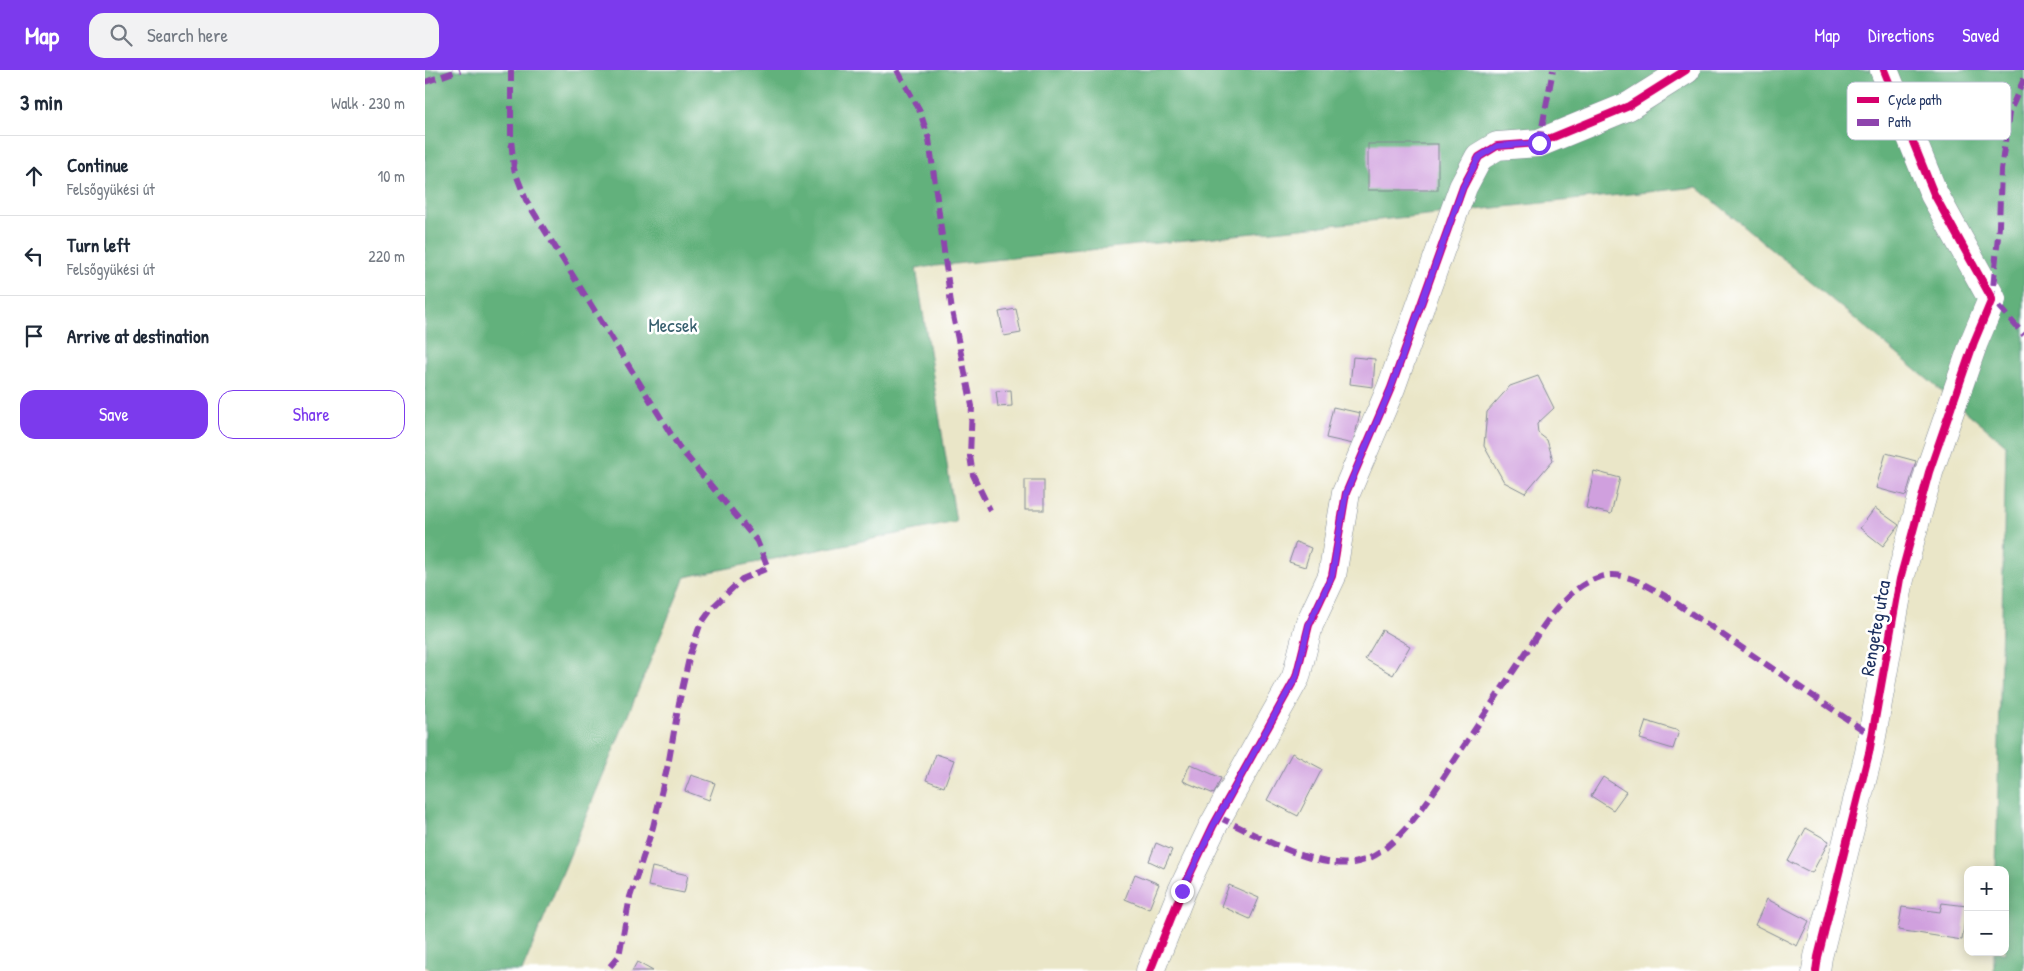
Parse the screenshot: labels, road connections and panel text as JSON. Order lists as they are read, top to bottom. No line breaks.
{"streets":{"street":["Rengeteg utca"]},"parks":["Mecsek"],"legend":["Cycle path","Path"],"page":{"header":"Map","search":"Search here","nav":["Map","Directions","Saved"],"heading":["3 min","Walk · 230 m"],"list":[["Continue","Felsőgyükési út","10 m"],["Turn left","Felsőgyükési út","220 m"],"Arrive at destination"],"buttons":["Save","Share"],"map_buttons":["+","−"]}}
